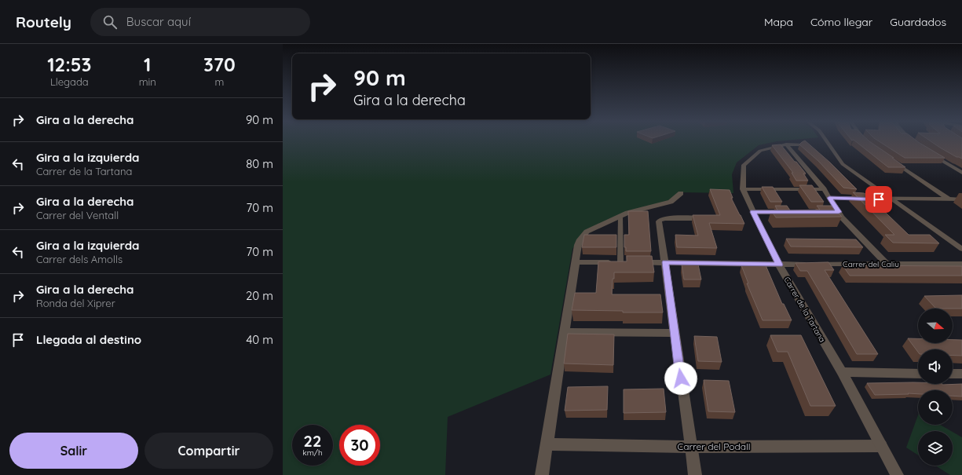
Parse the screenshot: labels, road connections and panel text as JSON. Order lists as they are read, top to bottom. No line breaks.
{"streets":{"street":["Carrer del Caliu","Carrer de la Tartana","Carrer del Podall"]},"crossings":[["Carrer del Caliu","Carrer de la Tartana"],["Carrer de la Tartana","Carrer del Podall"]],"north":"right","page":{"header":"Routely","search":"Buscar aquí","nav":["Mapa","Cómo llegar","Guardados"],"eta":["12:53","Llegada","1","min","370","m"],"turn":["90 m","Gira a la derecha"],"list":[{"name":"Gira a la derecha","value":"90 m"},{"name":"Gira a la izquierda","note":"Carrer de la Tartana","value":"80 m"},{"name":"Gira a la derecha","note":"Carrer del Ventall","value":"70 m"},{"name":"Gira a la izquierda","note":"Carrer dels Amolls","value":"70 m"},{"name":"Gira a la derecha","note":"Ronda del Xiprer","value":"20 m"},{"name":"Llegada al destino","value":"40 m"}],"speed":"22 km/h","limit":"30","buttons":["Salir","Compartir"]}}
